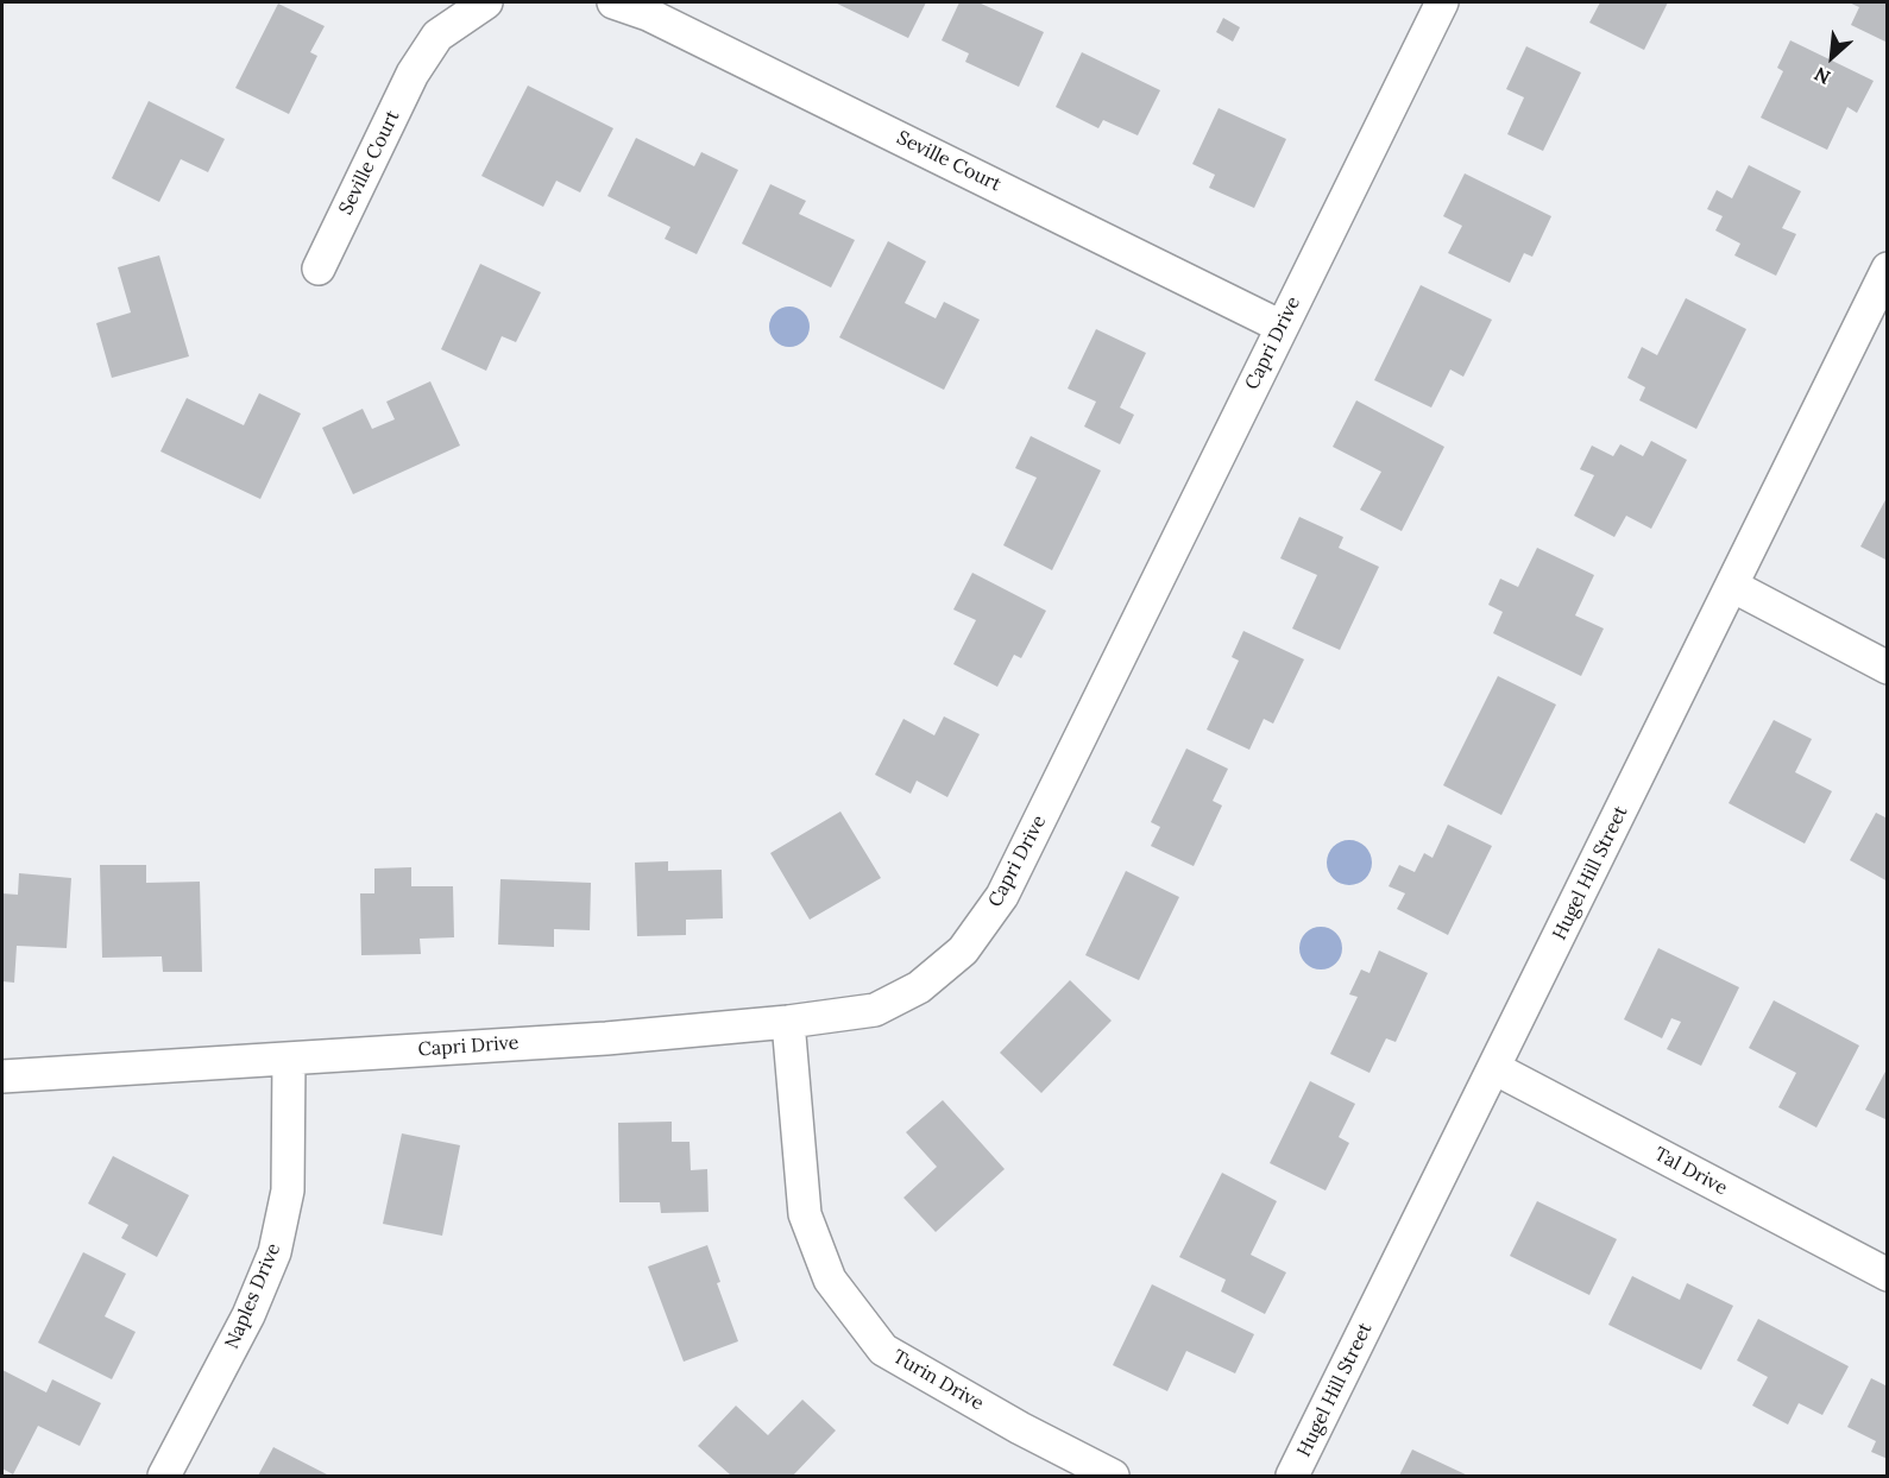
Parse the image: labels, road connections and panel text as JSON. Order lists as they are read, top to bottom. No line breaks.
{"streets":{"street":["Seville Court","Capri Drive","Hugel Hill Street","Tal Drive","Naples Drive","Turin Drive"]},"crossings":[["Seville Court","Capri Drive"],["Capri Drive","Naples Drive"],["Capri Drive","Turin Drive"],["Hugel Hill Street","Tal Drive"]],"north":"bottom left"}
